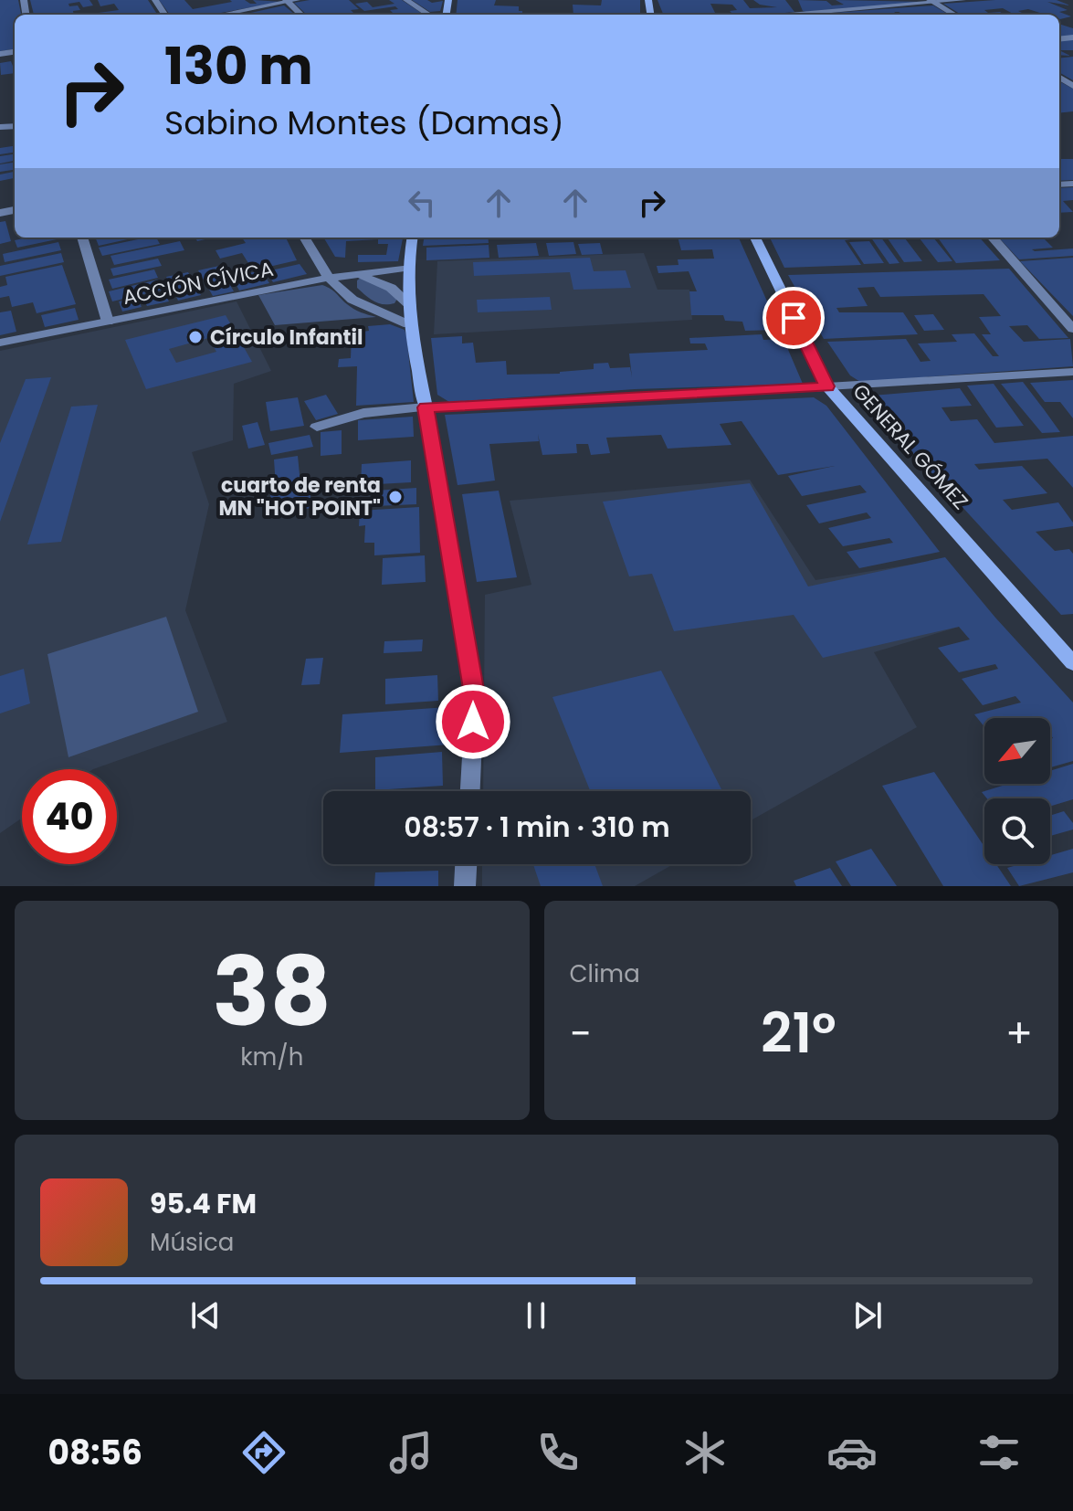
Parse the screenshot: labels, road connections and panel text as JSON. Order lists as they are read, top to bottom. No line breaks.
{"streets":{"main road":["GENERAL GÓMEZ"],"street":["ACCIÓN CÍVICA"]},"places":["Círculo Infantil","cuarto de renta MN \"HOT POINT\""],"north":"bottom left","page":{"turn":["130 m","Sabino Montes (Damas)"],"limit":"40","trip":"08:57 · 1 min · 310 m","tile":[["38","km/h"],"Clima"],"heat":["−","21°","+"],"song":["95.4 FM","Música"],"tabs":"08:56"}}
